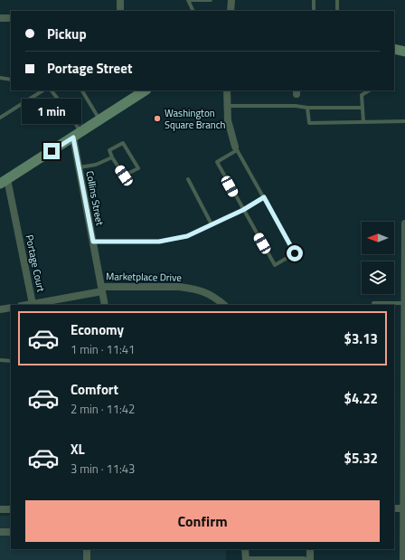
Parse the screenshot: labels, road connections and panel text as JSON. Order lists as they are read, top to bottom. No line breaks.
{"streets":{"street":["Collins Street","Portage Court","Marketplace Drive"]},"crossings":[["Collins Street","Portage Court"],["Collins Street","Marketplace Drive"],["Portage Court","Marketplace Drive"]],"places":["Washington Square Branch"],"north":"left","page":{"banner":["Pickup","Portage Street"],"bubble":"1 min","list":[{"name":"Economy","note":"1 min · 11:41","value":"$3.13"},{"name":"Comfort","note":"2 min · 11:42","value":"$4.22"},{"name":"XL","note":"3 min · 11:43","value":"$5.32"}],"buttons":"Confirm"}}
